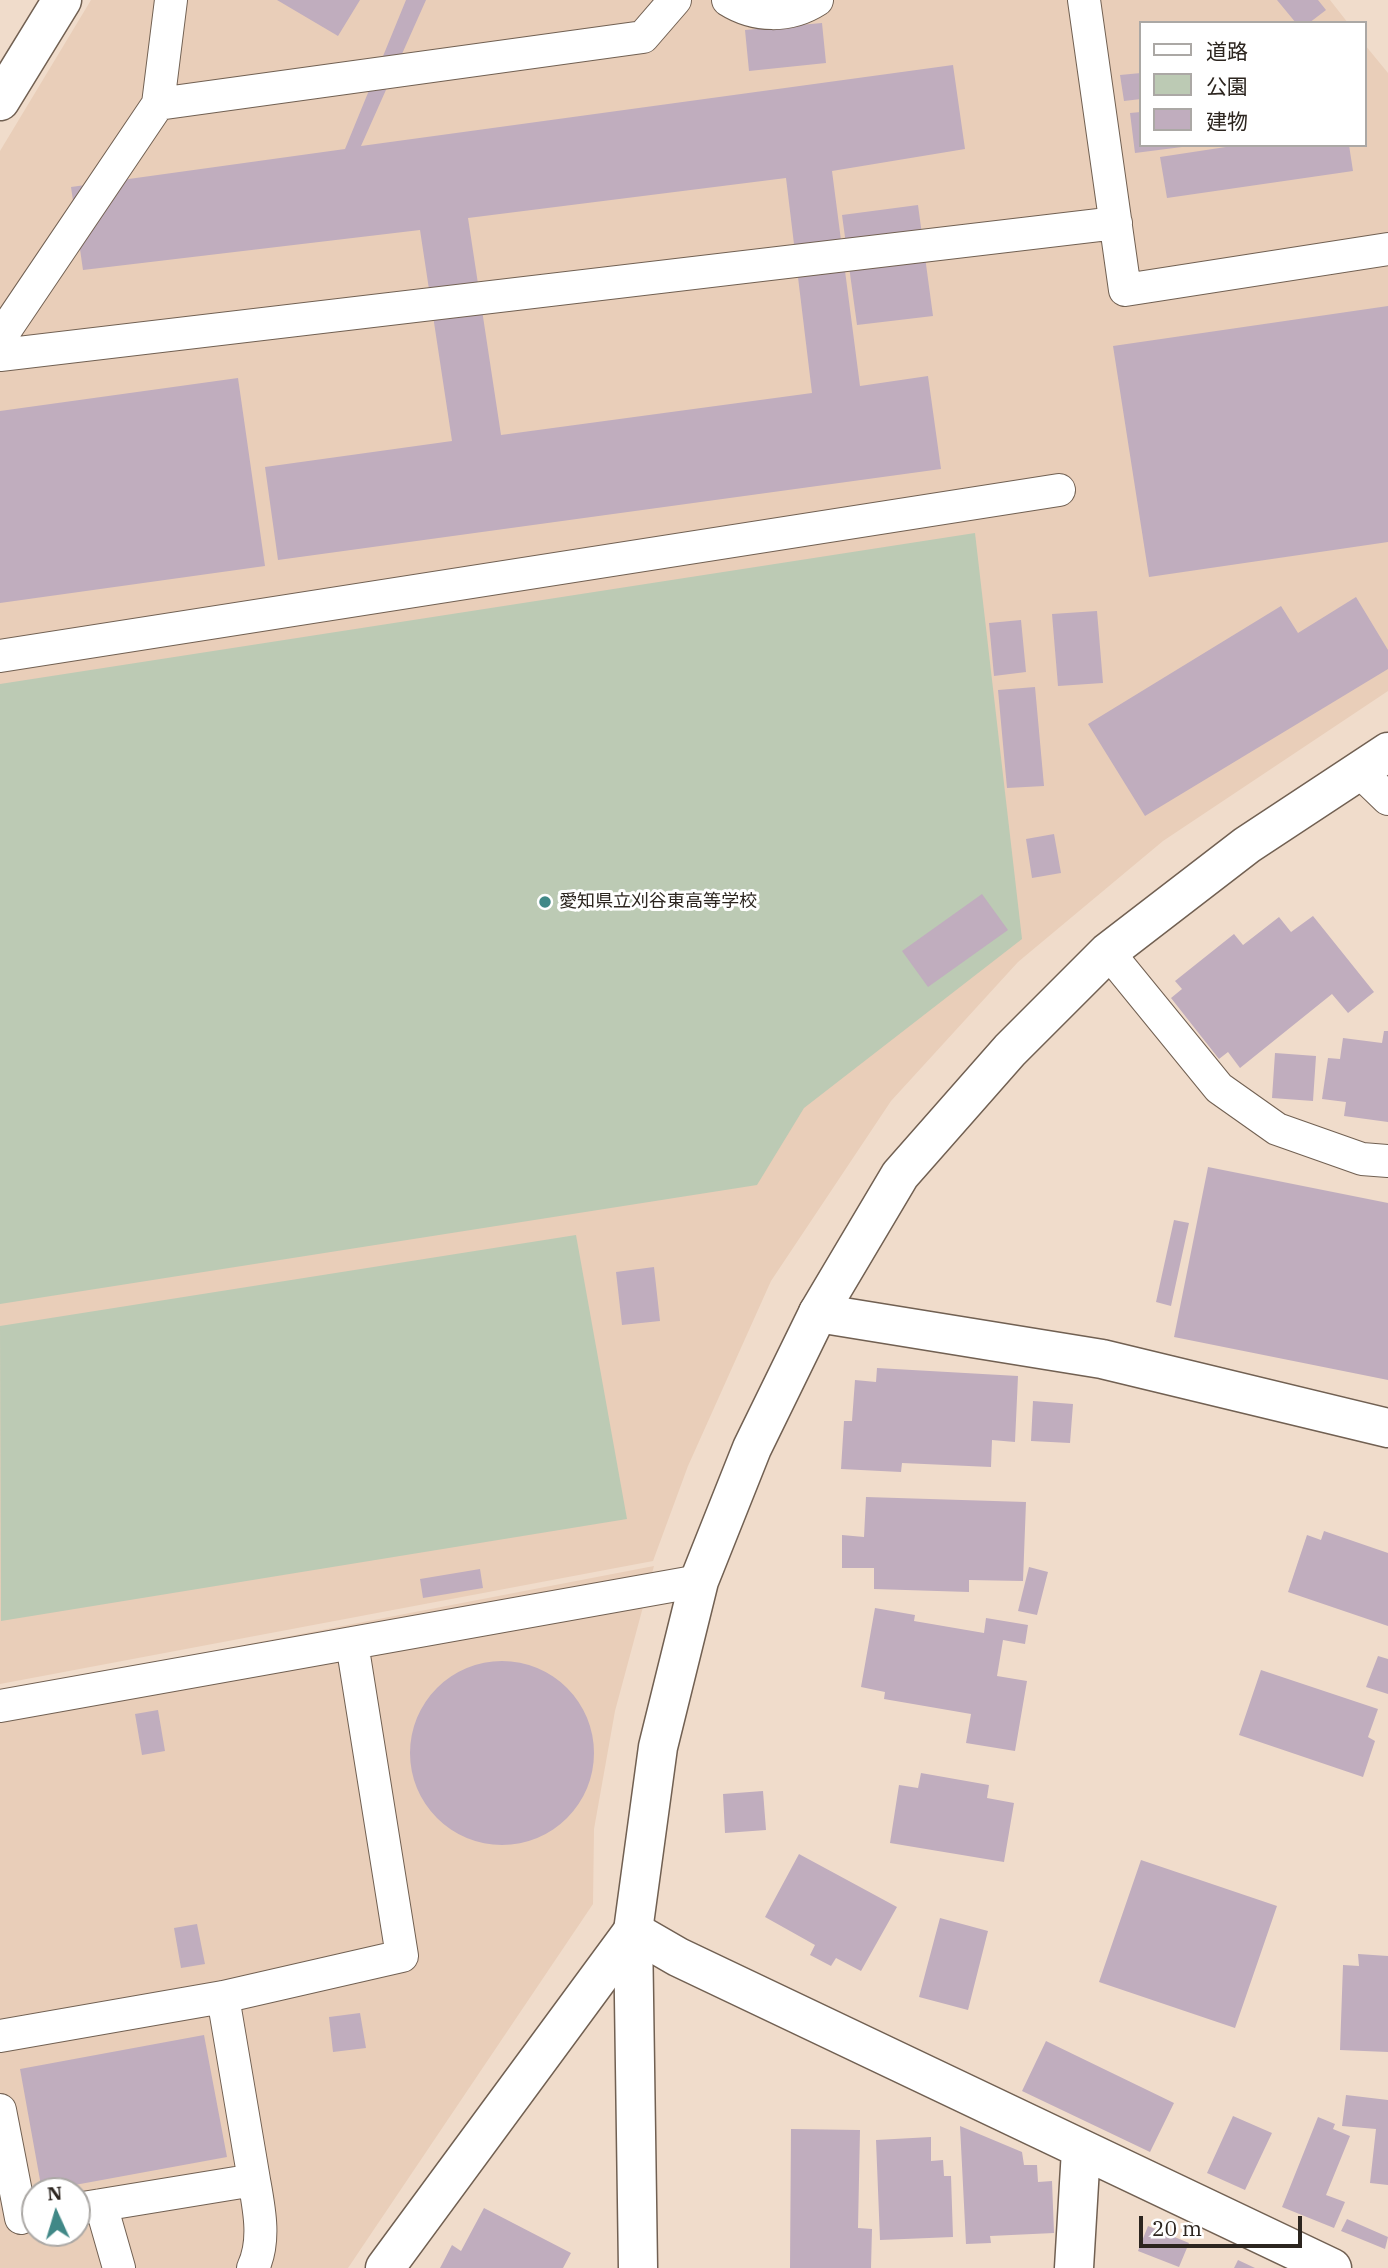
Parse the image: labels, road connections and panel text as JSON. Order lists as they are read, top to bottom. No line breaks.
{"places":["愛知県立刈谷東高等学校"],"legend":["道路","公園","建物"],"scale_bar":"20 m","north":"top"}
